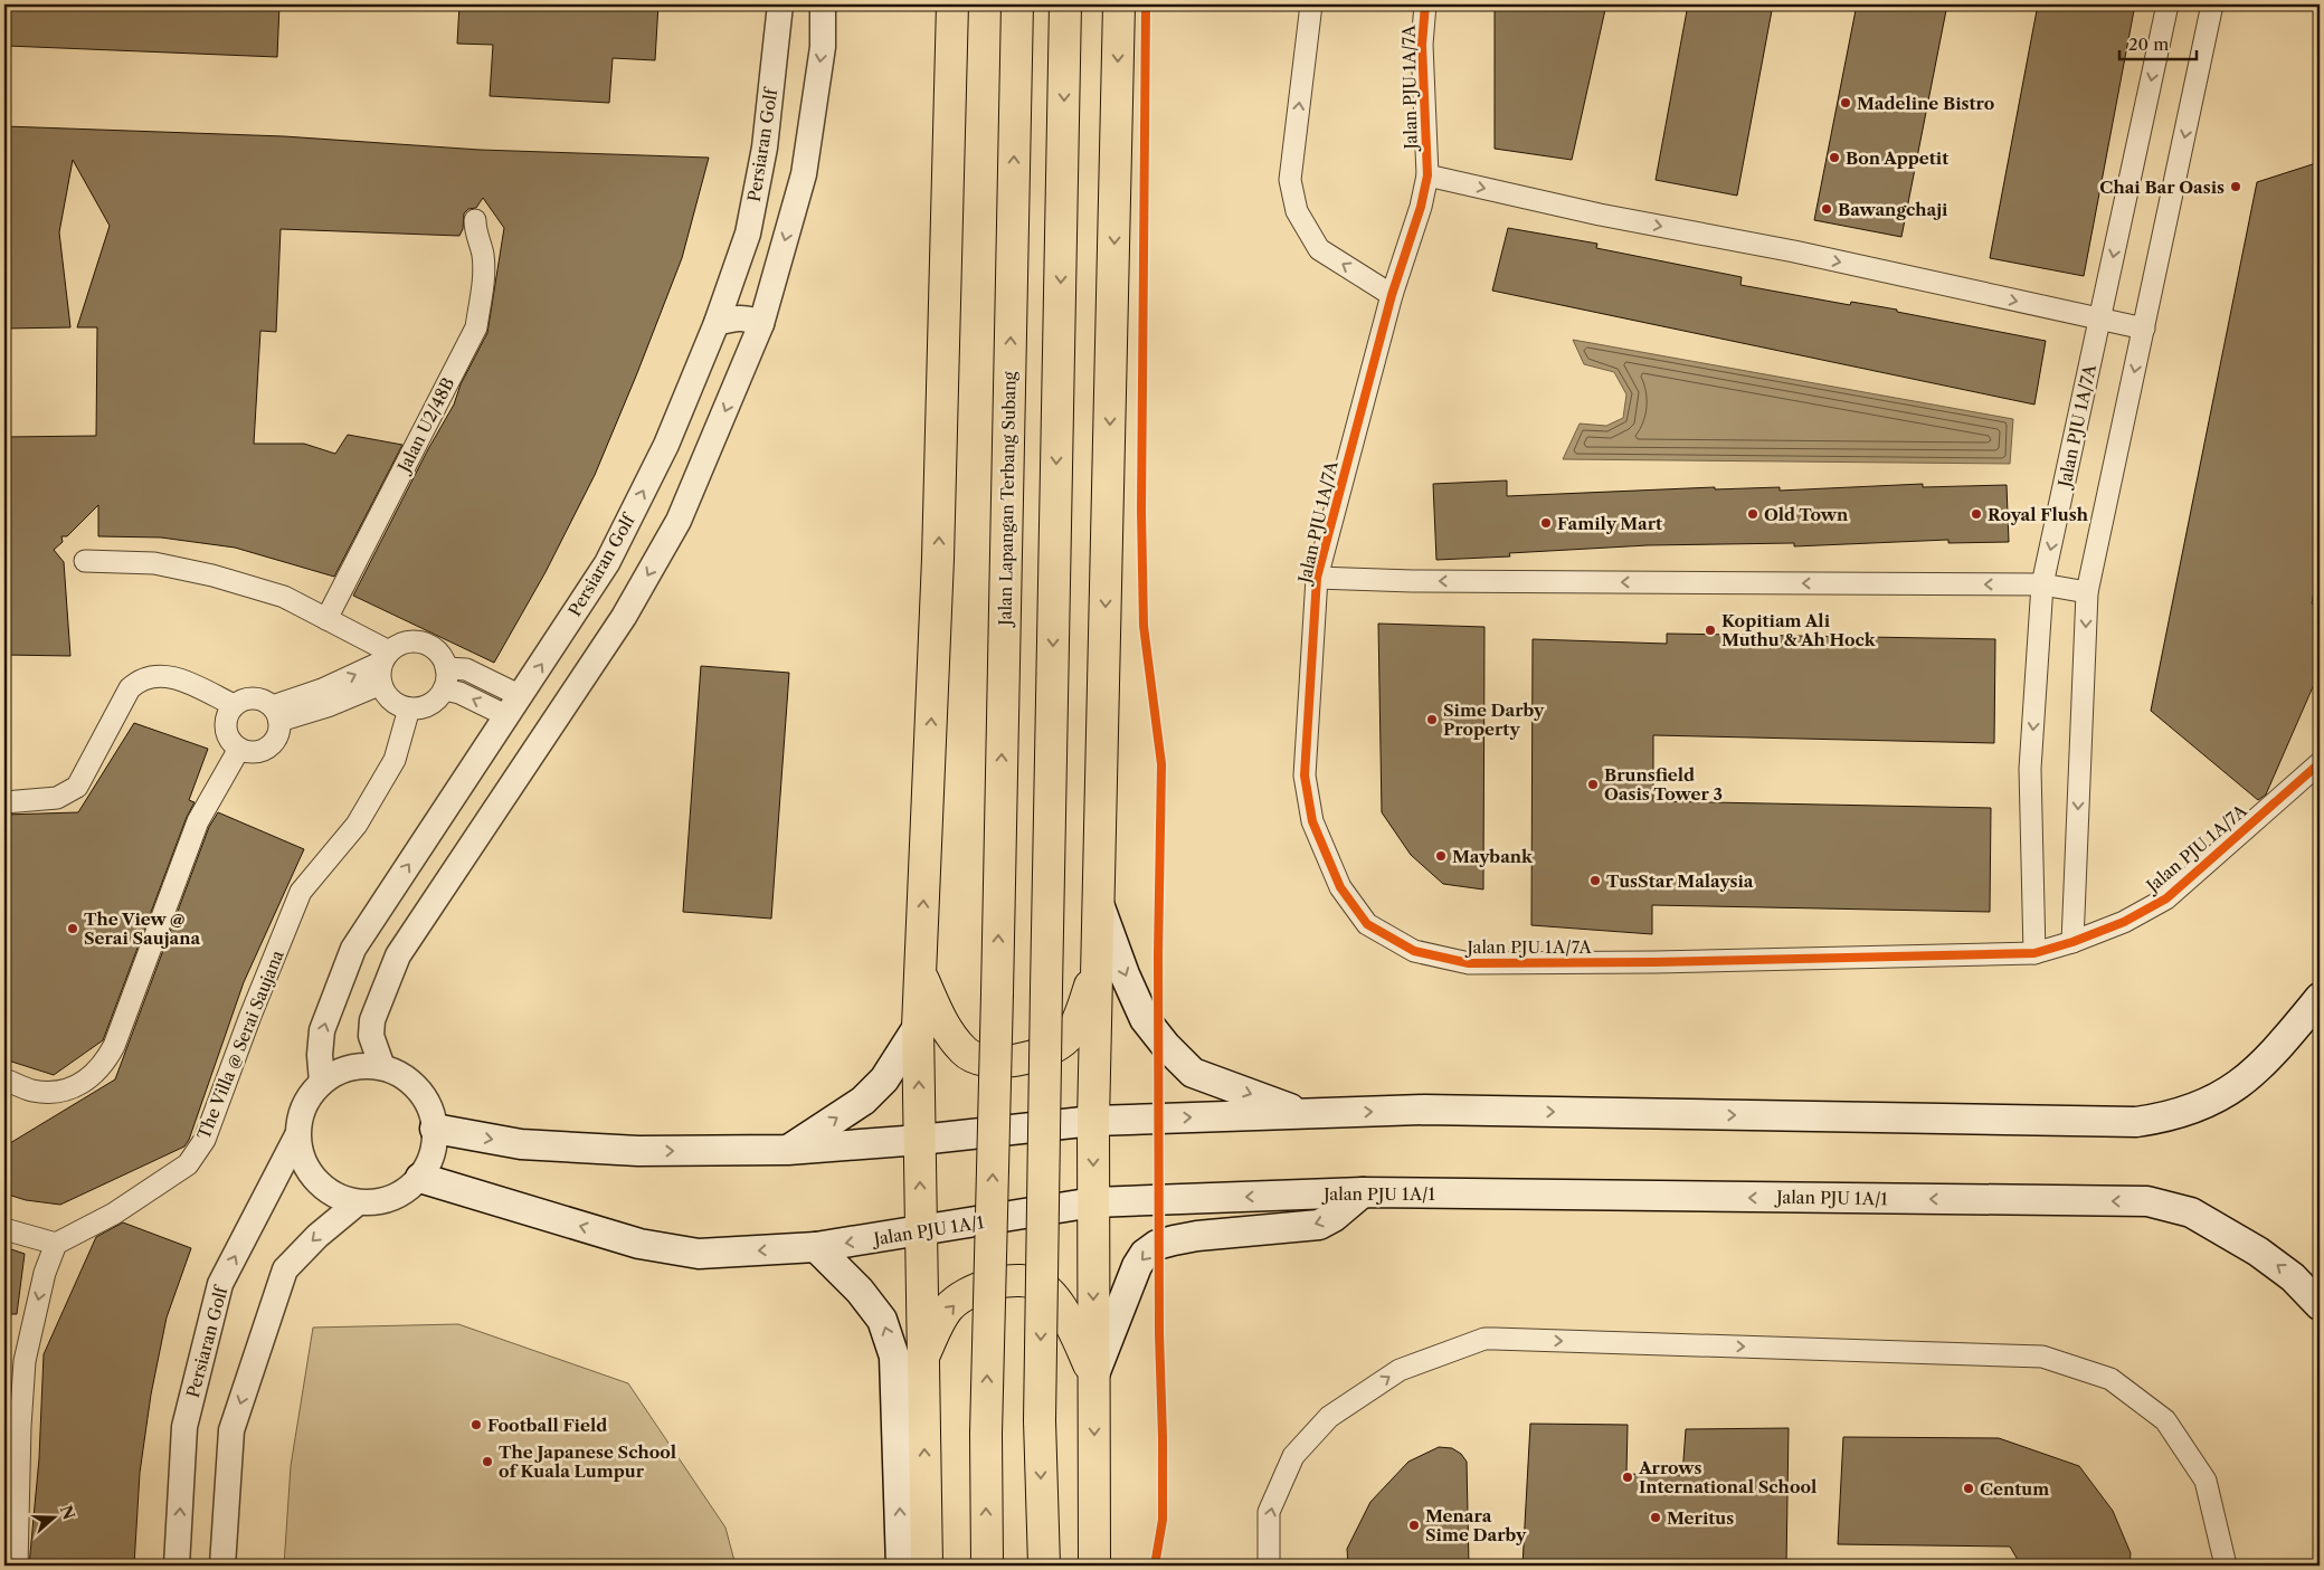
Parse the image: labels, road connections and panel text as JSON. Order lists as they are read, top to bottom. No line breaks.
{"streets":{"main road":["Jalan Lapangan Terbang Subang","Jalan PJU 1A/1"],"street":["Jalan PJU 1A/7A","Persiaran Golf","Jalan U2/48B","The Villa @ Serai Saujana"]},"crossings":[["Persiaran Golf","Jalan PJU 1A/1"]],"places":["Madeline Bistro","Bon Appetit","Chai Bar Oasis","Bawangchaji","Old Town","Royal Flush","Family Mart","Kopitiam Ali Muthu & Ah Hock","Sime Darby Property","Brunsfield Oasis Tower 3","Maybank","TusStar Malaysia","The View @ Serai Saujana","Football Field","The Japanese School of Kuala Lumpur","Arrows International School","Centum","Meritus","Menara Sime Darby"],"scale_bar":"20 m","north":"right"}
